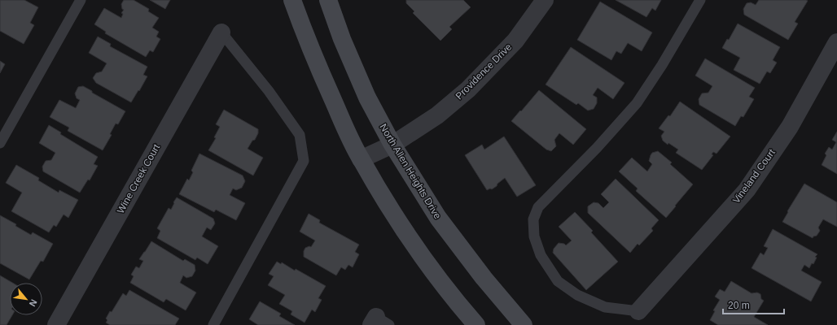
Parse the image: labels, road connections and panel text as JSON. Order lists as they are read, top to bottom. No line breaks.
{"streets":{"main road":["North Allen Heights Drive"],"street":["Providence Drive","Vineland Court","Wine Creek Court"]},"crossings":[["Providence Drive","North Allen Heights Drive"]],"scale_bar":"20 m","north":"bottom right"}
